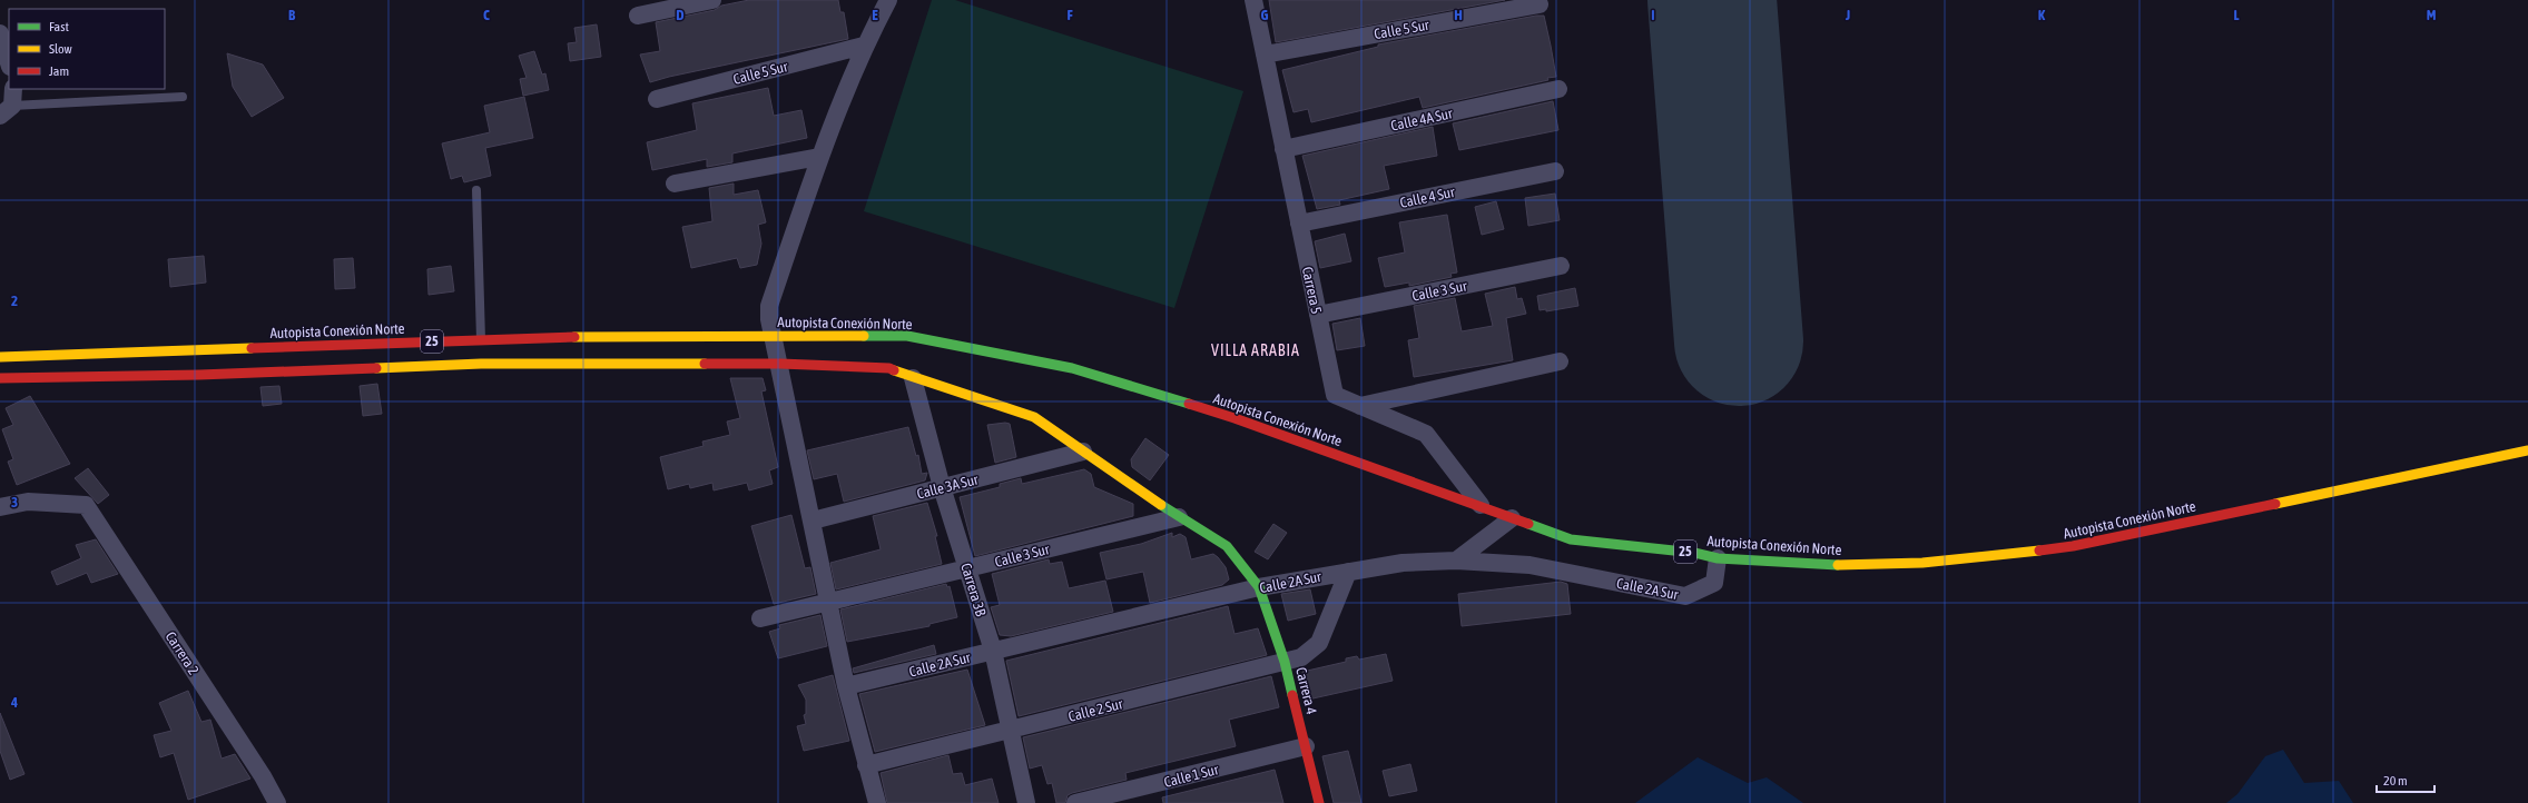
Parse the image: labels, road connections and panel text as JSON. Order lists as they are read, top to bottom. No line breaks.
{"streets":{"main road":["Autopista Conexión Norte","25","Carrera 4"],"street":["Calle 5 Sur","Calle 4A Sur","Calle 4 Sur","Carrera 5","Calle 3 Sur","Calle 3A Sur","Calle 2A Sur","Carrera 3B","Carrera 2","Calle 2 Sur","Calle 1 Sur"]},"crossings":[["Calle 5 Sur","Carrera 5"],["Calle 4A Sur","Carrera 5"],["Calle 4 Sur","Carrera 5"],["Carrera 5","Calle 3 Sur"],["Carrera 5","Autopista Conexión Norte"],["Calle 3 Sur","Carrera 3B"],["Calle 3 Sur","Carrera 4"],["Autopista Conexión Norte","Calle 2A Sur"],["Calle 3A Sur","Carrera 3B"],["Calle 3A Sur","Carrera 4"],["Calle 2A Sur","Carrera 3B"],["Calle 2A Sur","Carrera 4"],["Calle 2A Sur","Calle 2 Sur"],["Carrera 3B","Carrera 4"],["Carrera 3B","Calle 2 Sur"],["Carrera 4","Calle 2 Sur"],["Carrera 4","Calle 1 Sur"]],"districts":["VILLA ARABIA"],"legend":["Fast","Slow","Jam"],"scale_bar":"20 m","grid":{"columns":["B","C","D","E","F","G","H","I","J","K","L","M"],"rows":["2","3","4"]}}
